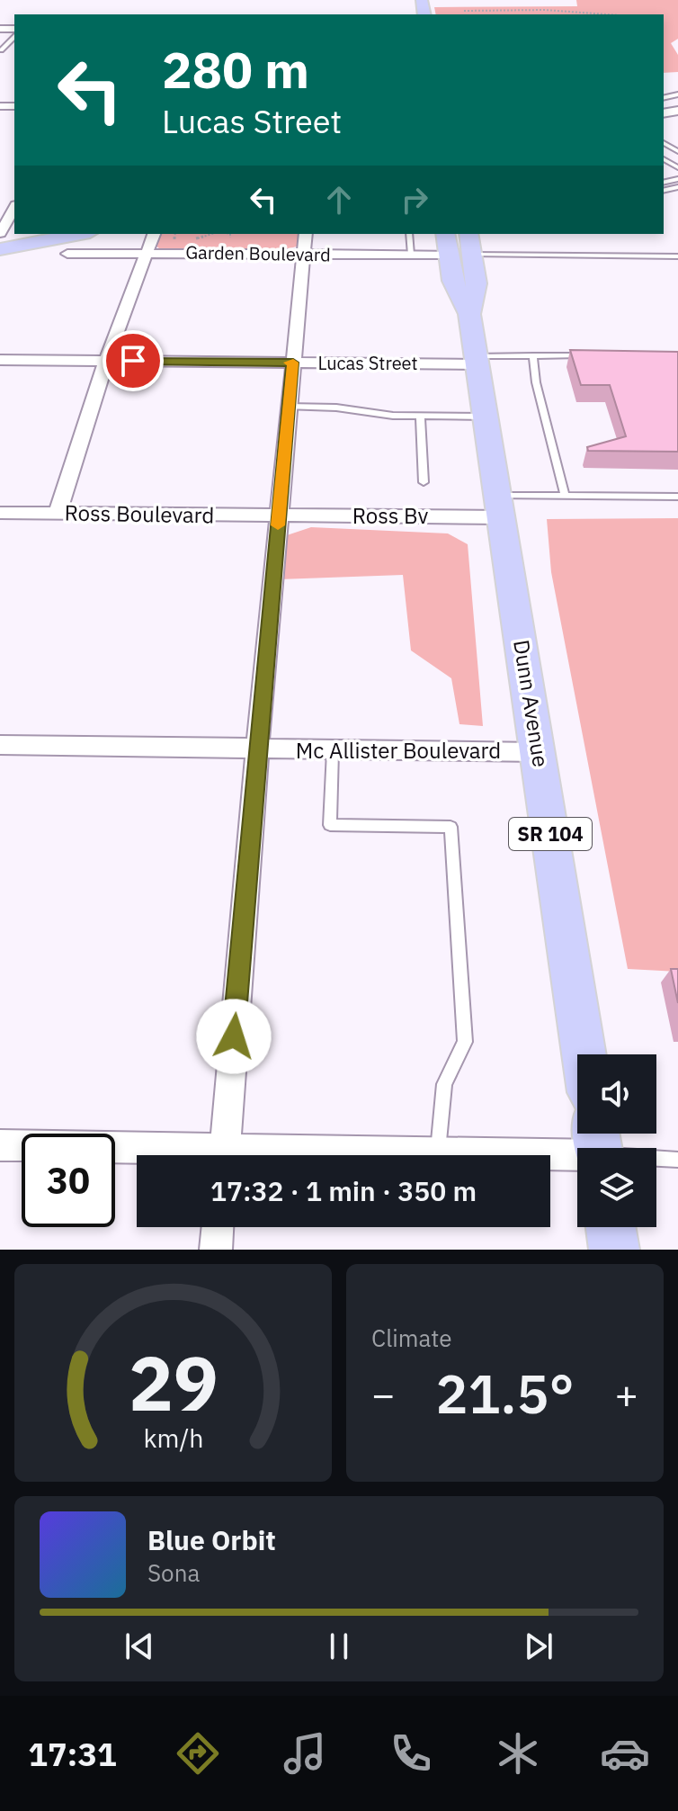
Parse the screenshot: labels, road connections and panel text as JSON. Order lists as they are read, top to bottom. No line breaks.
{"streets":{"main road":["Dunn Avenue","SR 104"],"street":["Garden Boulevard","Lucas Street","Ross Boulevard","Ross Bv","Mc Allister Boulevard"]},"crossings":[["Garden Boulevard","Dunn Avenue"],["Lucas Street","Dunn Avenue"],["Ross Boulevard","Ross Bv"],["Ross Bv","Dunn Avenue"],["Dunn Avenue","Mc Allister Boulevard"]],"page":{"turn":["280 m","Lucas Street"],"limit":"30","trip":"17:32 · 1 min · 350 m","tile":"Climate","heat":["−","21.5°","+"],"song":["Blue Orbit","Sona"],"tabs":"17:31","gauge":["29","km/h"]}}
